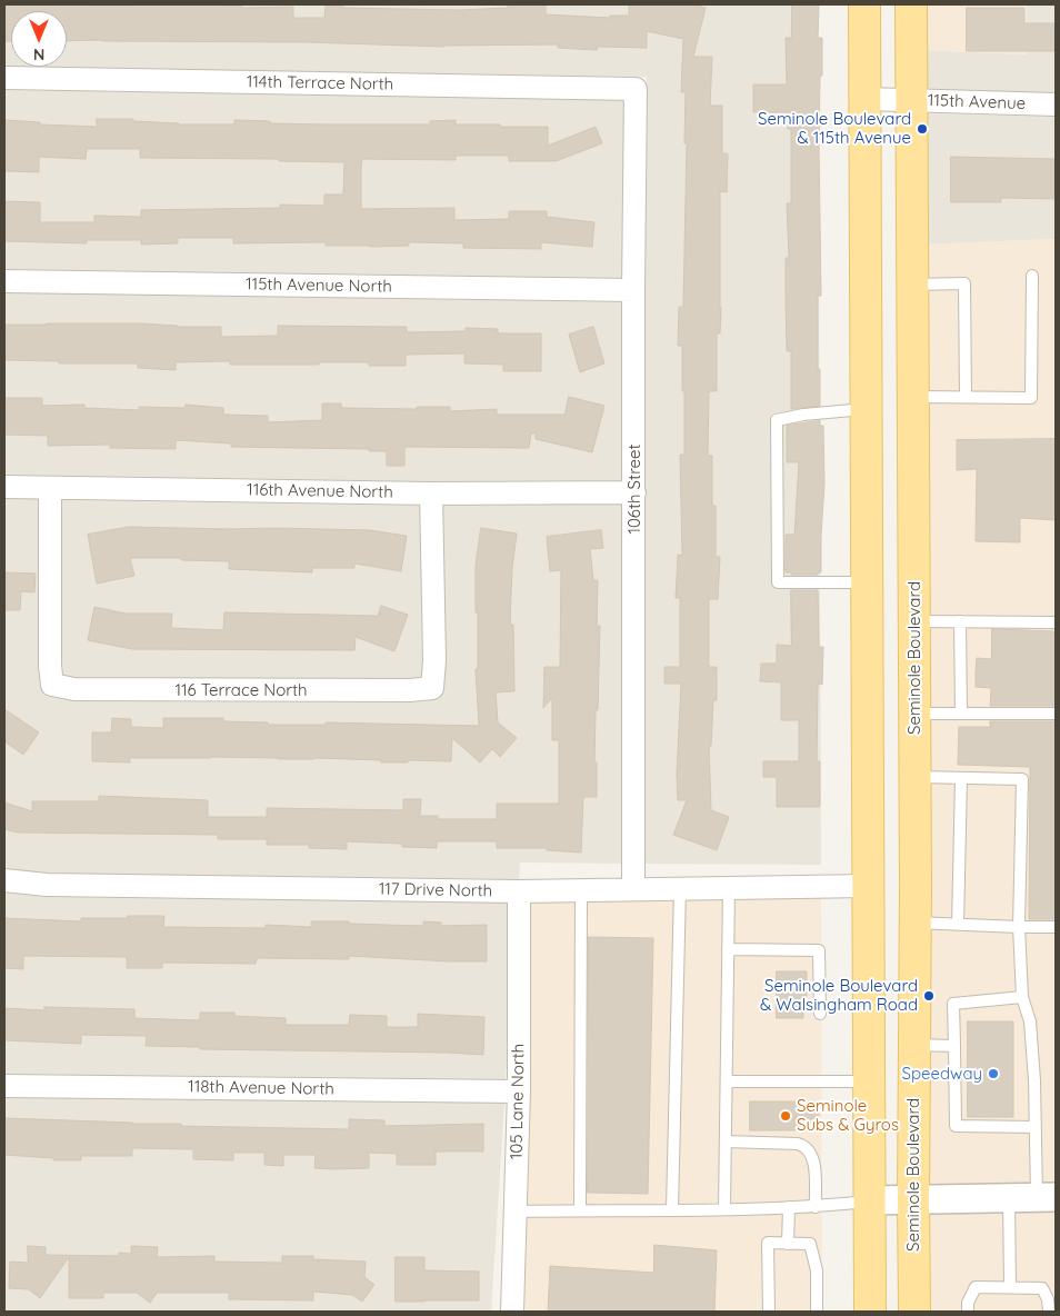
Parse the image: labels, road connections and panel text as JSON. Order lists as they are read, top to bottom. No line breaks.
{"streets":{"main road":["Seminole Boulevard"],"street":["114th Terrace North","115th Avenue","115th Avenue North","106th Street","116th Avenue North","116 Terrace North","117 Drive North","118th Avenue North","105 Lane North"]},"crossings":[["114th Terrace North","106th Street"],["115th Avenue","Seminole Boulevard"],["115th Avenue North","106th Street"],["106th Street","116th Avenue North"],["106th Street","117 Drive North"],["116th Avenue North","116 Terrace North"],["117 Drive North","105 Lane North"],["118th Avenue North","105 Lane North"]],"places":["Seminole Boulevard & 115th Avenue","Seminole Boulevard & Walsingham Road","Speedway","Seminole Subs & Gyros"],"north":"bottom"}
